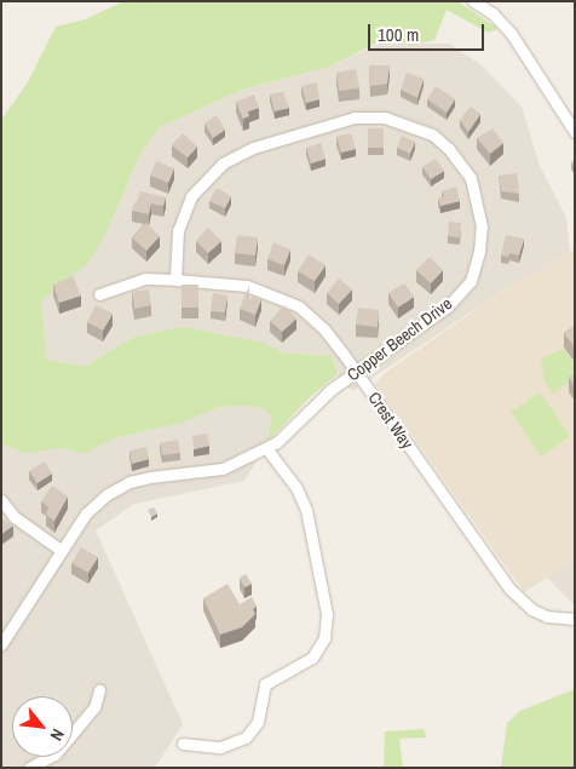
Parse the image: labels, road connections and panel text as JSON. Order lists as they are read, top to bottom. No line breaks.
{"streets":{"street":["Copper Beech Drive","Crest Way"]},"crossings":[["Copper Beech Drive","Crest Way"]],"scale_bar":"100 m","north":"bottom right"}
